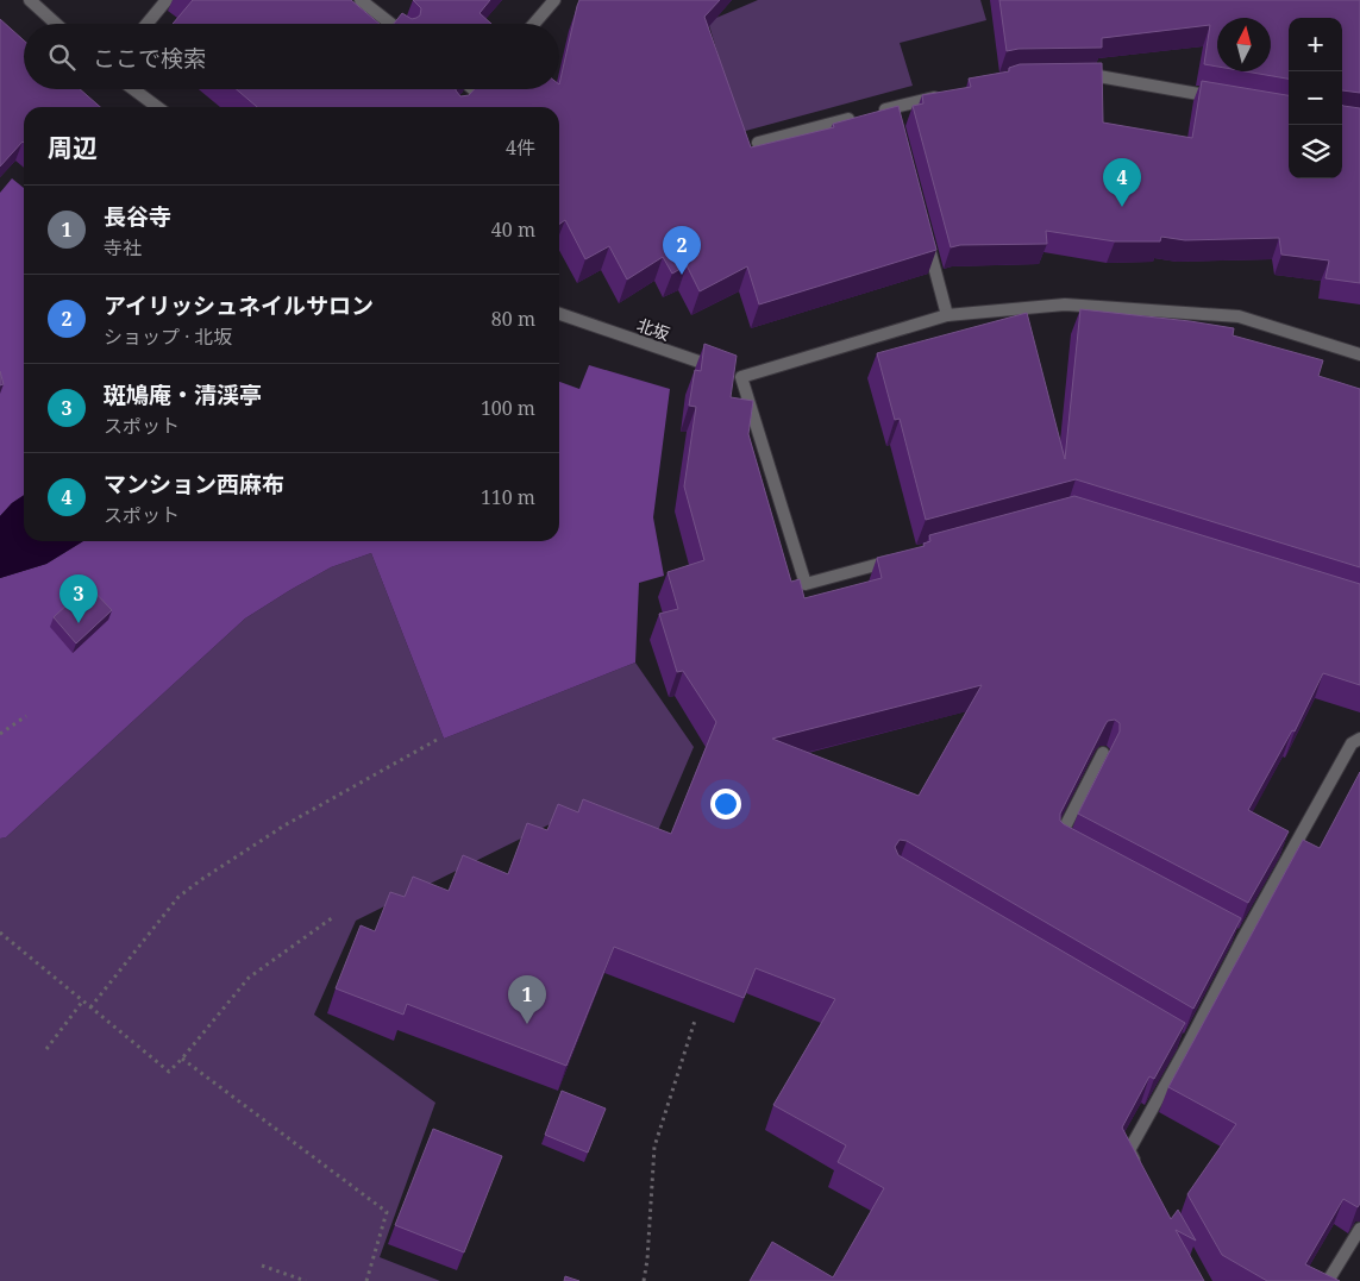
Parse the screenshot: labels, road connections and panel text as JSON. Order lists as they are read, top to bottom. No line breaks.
{"streets":{"street":["北坂"]},"north":"top","page":{"map_buttons":["+","−"],"search":"ここで検索","heading":["周辺","4件"],"pins":["4","2","3","1"],"list":[{"mark":"1","name":"長谷寺","note":"寺社","value":"40 m"},{"mark":"2","name":"アイリッシュネイルサロン","note":"ショップ · 北坂","value":"80 m"},{"mark":"3","name":"斑鳩庵・清渓亭","note":"スポット","value":"100 m"},{"mark":"4","name":"マンション西麻布","note":"スポット","value":"110 m"}]}}
